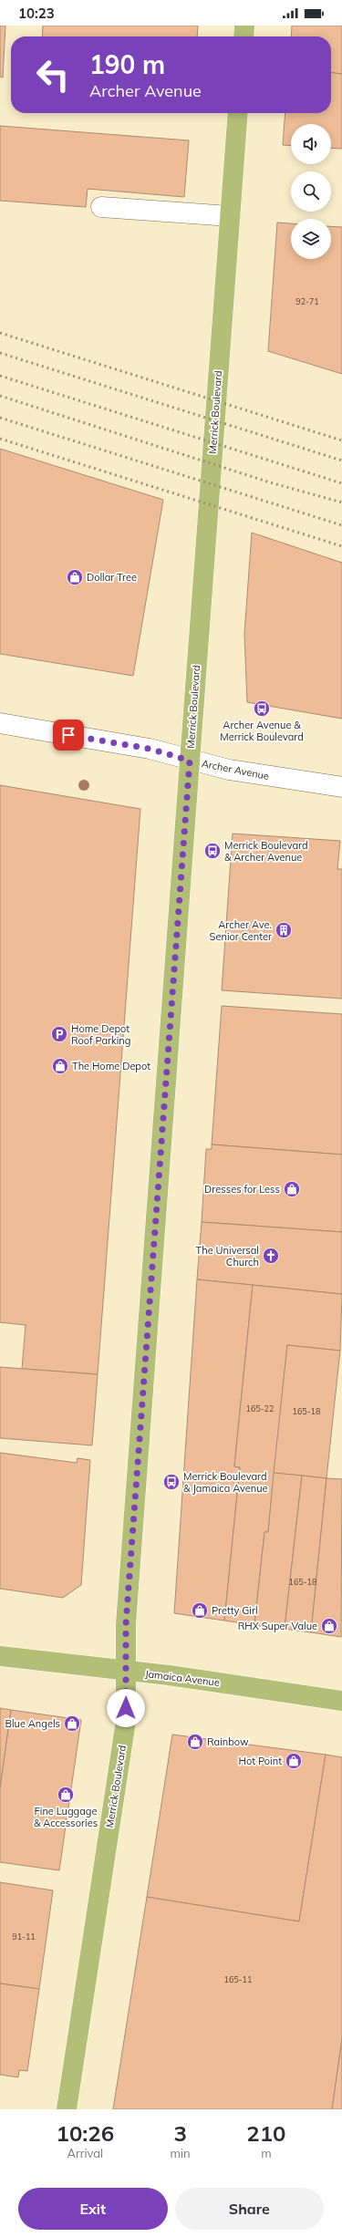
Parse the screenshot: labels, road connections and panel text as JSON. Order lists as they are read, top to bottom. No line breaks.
{"streets":{"main road":["Merrick Boulevard","Jamaica Avenue"],"street":["Archer Avenue"]},"crossings":[["Merrick Boulevard","Archer Avenue"],["Merrick Boulevard","Jamaica Avenue"]],"places":{"shop":["Dollar Tree","The Home Depot","Dresses for Less","Pretty Girl","RHX Super Value","Blue Angels","Rainbow","Hot Point","Fine Luggage & Accessories"],"bus stop":["Archer Avenue & Merrick Boulevard","Merrick Boulevard & Archer Avenue","Merrick Boulevard & Jamaica Avenue"],"building":["Archer Ave. Senior Center"],"parking":["Home Depot Roof Parking"],"church":["The Universal Church"]},"house_numbers":["92-71","165-22","165-18","165-18","91-11","165-11"],"page":{"status":"10:23","turn":["190 m","Archer Avenue"],"eta":["10:26","Arrival","3","min","210","m"],"buttons":["Exit","Share"]}}
